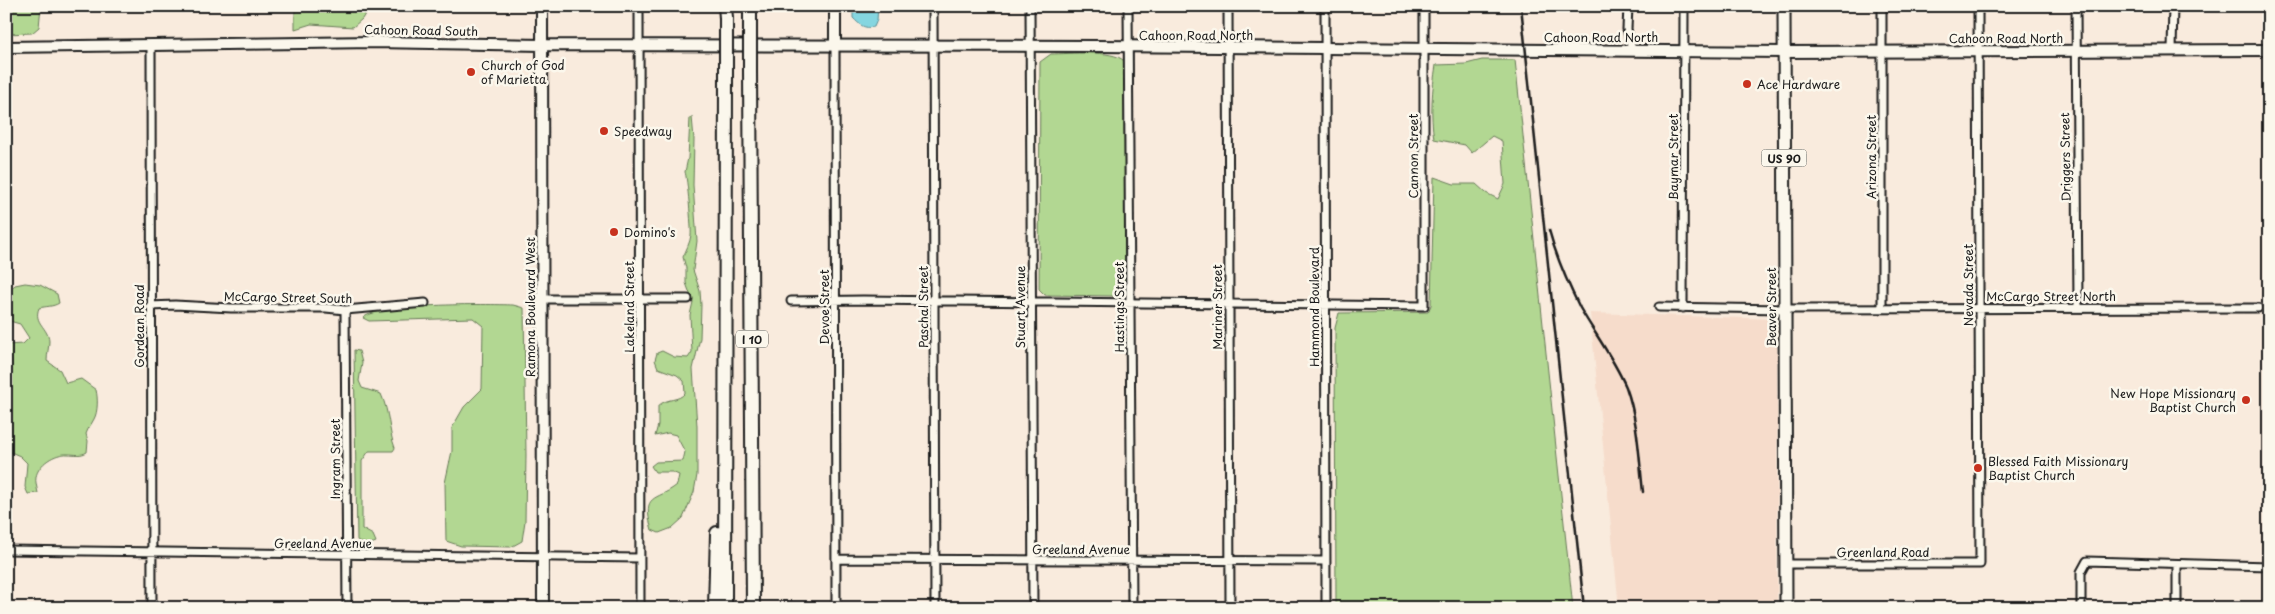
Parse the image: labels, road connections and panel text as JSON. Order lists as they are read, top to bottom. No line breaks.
{"streets":{"highway":["I 10"],"main road":["Cahoon Road South","Cahoon Road North","US 90","Ramona Boulevard West","Devoe Street","Beaver Street"],"street":["Cannon Street","Baymar Street","Arizona Street","Driggers Street","Nevada Street","McCargo Street North","McCargo Street South","Lakeland Street","Paschal Street","Stuart Avenue","Hastings Street","Mariner Street","Hammond Boulevard","Gordean Road","Ingram Street","Greeland Avenue","Greenland Road"]},"crossings":[["Cahoon Road South","Ramona Boulevard West"],["Cahoon Road South","Lakeland Street"],["Cahoon Road South","Devoe Street"],["Cahoon Road South","Gordean Road"],["Cahoon Road North","Cannon Street"],["Cahoon Road North","Baymar Street"],["Cahoon Road North","Arizona Street"],["Cahoon Road North","Driggers Street"],["Cahoon Road North","Nevada Street"],["Cahoon Road North","Paschal Street"],["Cahoon Road North","Stuart Avenue"],["Cahoon Road North","Hastings Street"],["Cahoon Road North","Mariner Street"],["Cahoon Road North","Hammond Boulevard"],["Cahoon Road North","Beaver Street"],["Cannon Street","Hammond Boulevard"],["Arizona Street","McCargo Street North"],["Driggers Street","McCargo Street North"],["Nevada Street","McCargo Street North"],["Nevada Street","Greenland Road"],["McCargo Street North","Beaver Street"],["McCargo Street South","Gordean Road"],["McCargo Street South","Ingram Street"],["Ramona Boulevard West","Greeland Avenue"],["Lakeland Street","Greeland Avenue"],["Devoe Street","Greeland Avenue"],["Paschal Street","Greeland Avenue"],["Stuart Avenue","Greeland Avenue"],["Hastings Street","Greeland Avenue"],["Mariner Street","Greeland Avenue"],["Hammond Boulevard","Greeland Avenue"],["Beaver Street","Greenland Road"],["Gordean Road","Greeland Avenue"],["Ingram Street","Greeland Avenue"]],"places":["Church of God of Marietta","Ace Hardware","Speedway","Domino's","New Hope Missionary Baptist Church","Blessed Faith Missionary Baptist Church"]}
